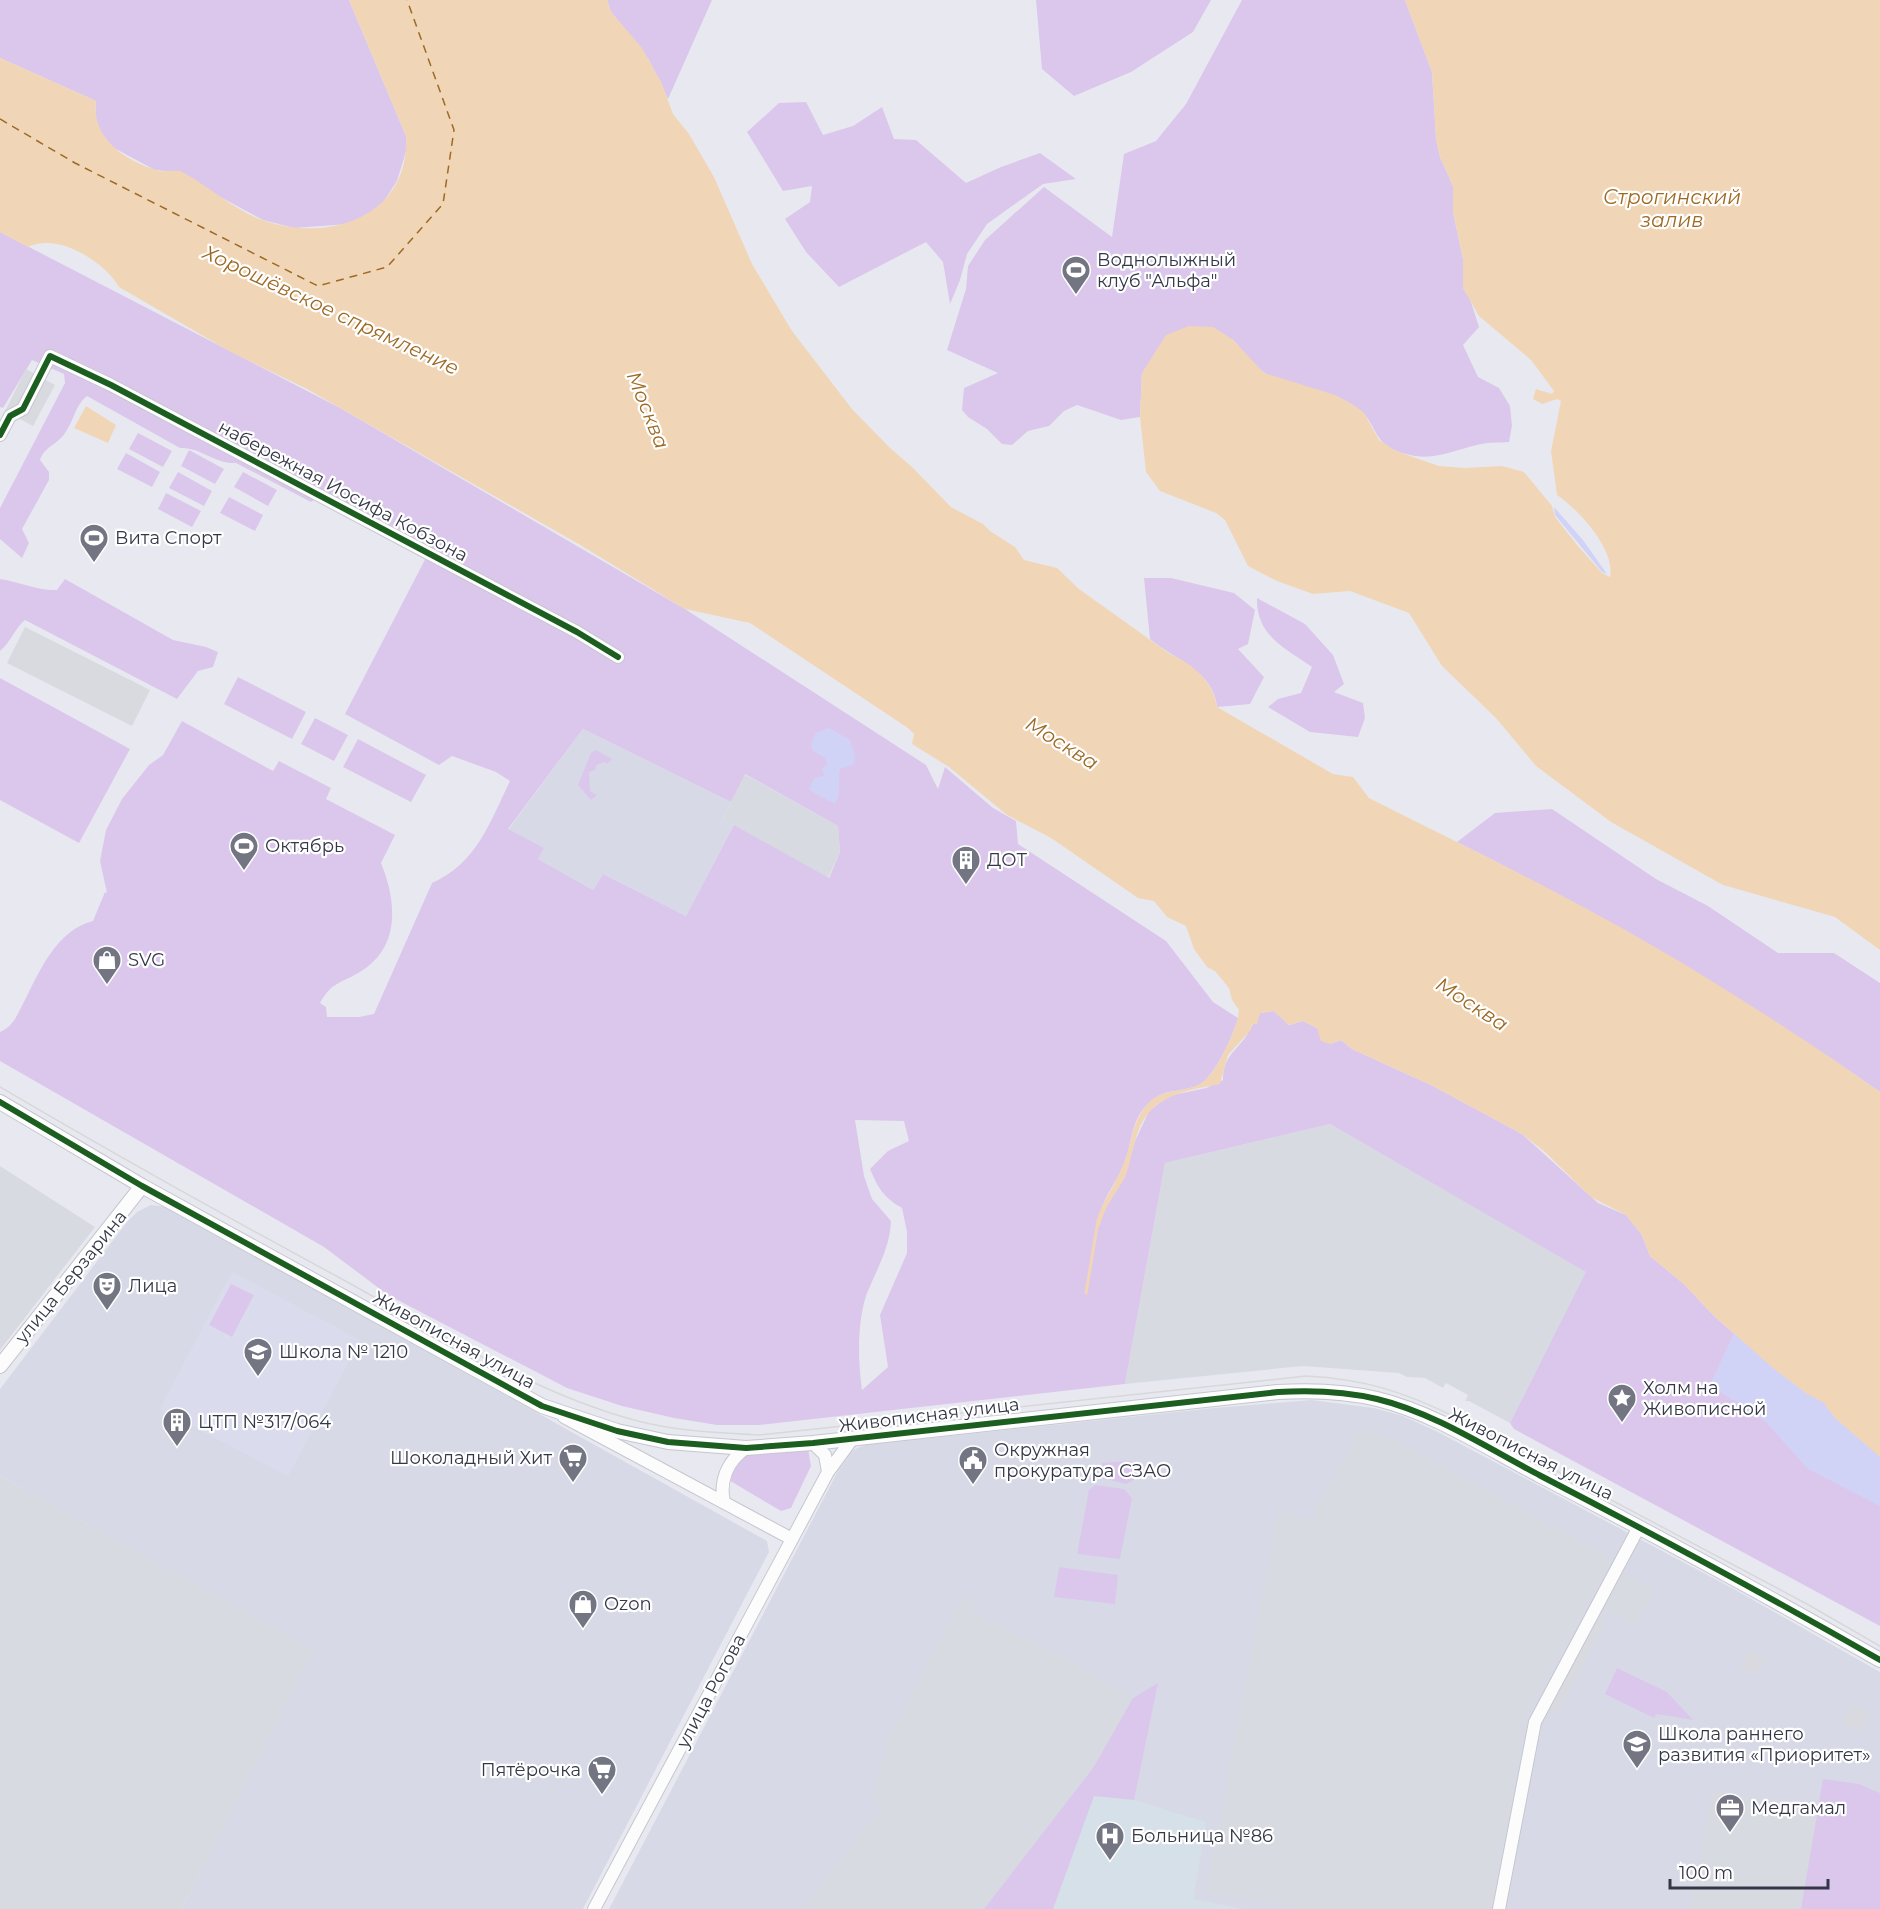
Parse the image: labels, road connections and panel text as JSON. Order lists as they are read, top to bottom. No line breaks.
{"streets":{"street":["набережная Иосифа Кобзона","улица Берзарина","Живописная улица","улица Рогова"]},"crossings":[["улица Берзарина","Живописная улица"],["Живописная улица","улица Рогова"]],"water":["Строгинский залив","Хорошёвское спрямление","Москва"],"places":{"sports":["Воднолыжный клуб \"Альфа\"","Вита Спорт","Октябрь"],"building":["ДОТ","ЦТП №317/064"],"shop":["SVG","Ozon"],"theatre":["Лица"],"school or university":["Школа № 1210","Школа раннего развития «Приоритет»"],"place":["Холм на Живописной"],"supermarket":["Шоколадный Хит","Пятёрочка"],"public building":["Окружная прокуратура СЗАО"],"office":["Медгамал"],"hospital":["Больница №86"]},"scale_bar":"100 m"}
